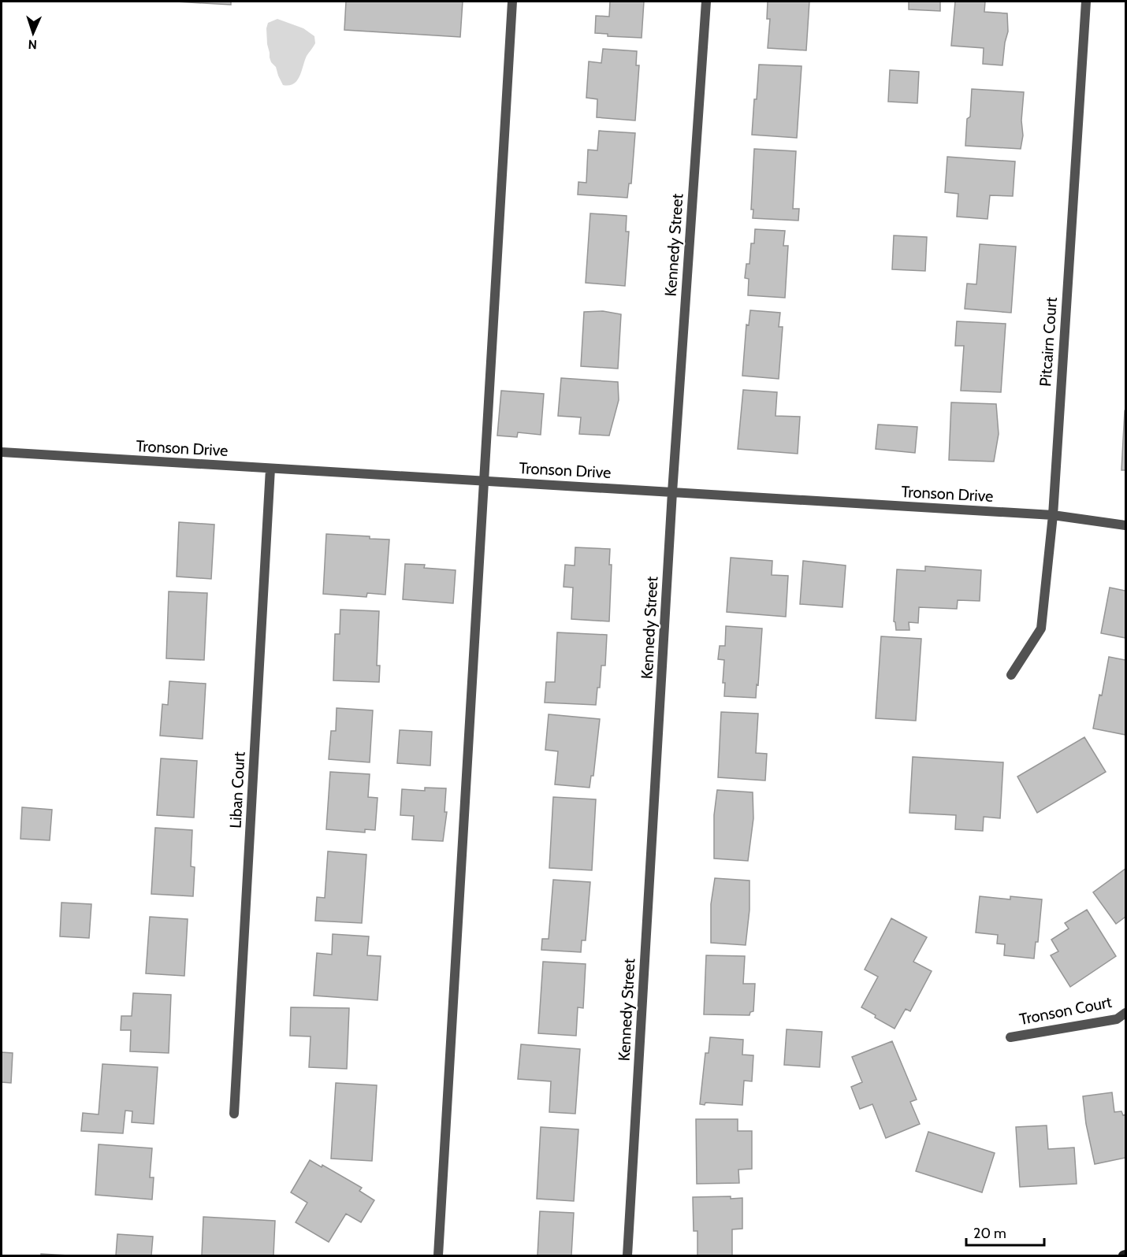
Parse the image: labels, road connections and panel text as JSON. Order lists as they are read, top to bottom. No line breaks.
{"streets":{"street":["Kennedy Street","Pitcairn Court","Tronson Drive","Liban Court","Tronson Court"]},"crossings":[["Kennedy Street","Tronson Drive"],["Pitcairn Court","Tronson Drive"],["Tronson Drive","Liban Court"]],"scale_bar":"20 m","north":"bottom"}
